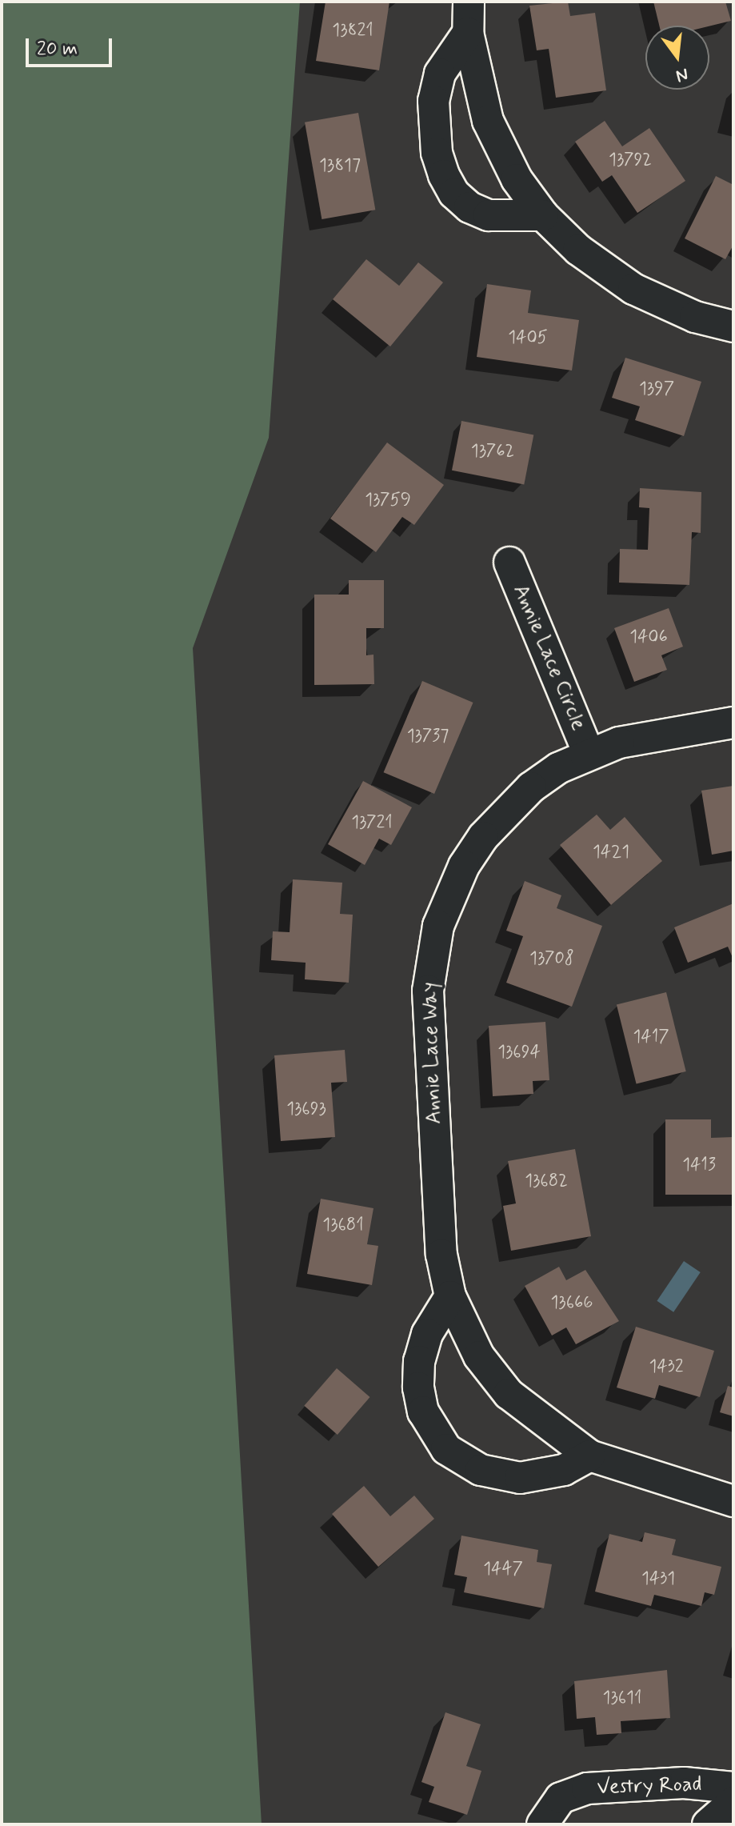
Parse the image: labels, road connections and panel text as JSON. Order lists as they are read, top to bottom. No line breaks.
{"streets":{"street":["Annie Lace Circle","Annie Lace Way","Vestry Road"]},"crossings":[["Annie Lace Circle","Annie Lace Way"]],"house_numbers":["13821","13792","13817","1405","1397","13762","13759","1406","13737","13721","1421","13708","1417","13694","13693","1413","13682","13681","13666","1432","1447","1431","13611"],"scale_bar":"20 m","north":"bottom"}
